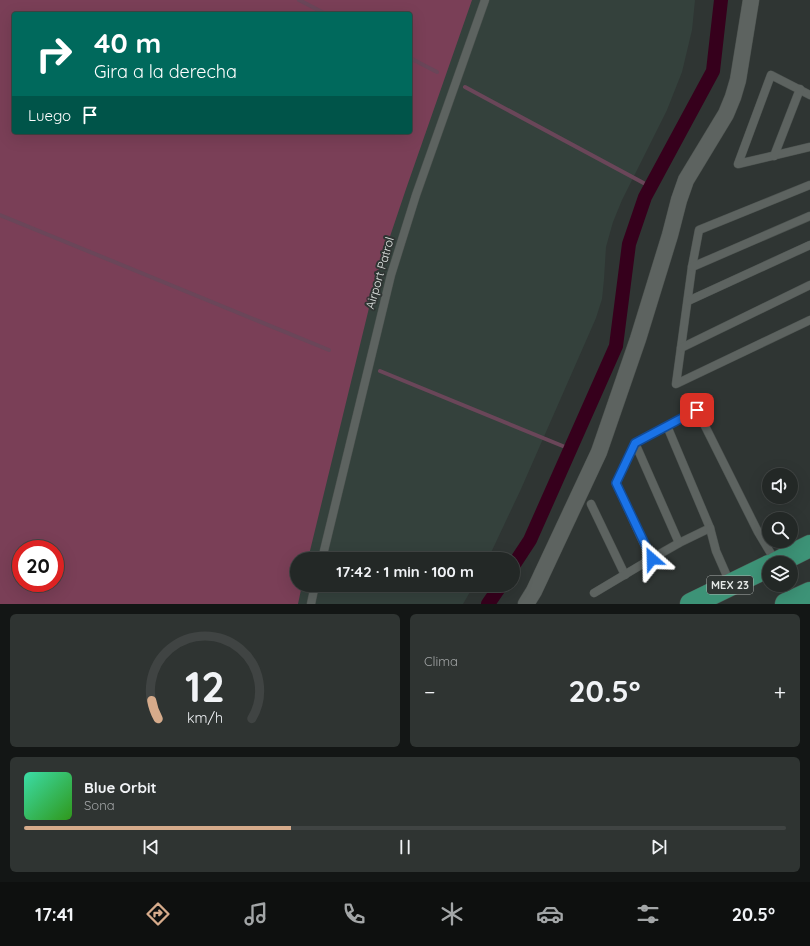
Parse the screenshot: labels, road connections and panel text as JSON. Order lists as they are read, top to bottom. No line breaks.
{"streets":{"highway":["MEX 23"],"lane":["Airport Patrol"]},"page":{"turn":["40 m","Gira a la derecha"],"then":"Luego","limit":"20","trip":"17:42 · 1 min · 100 m","tile":"Clima","heat":["−","20.5°","+"],"song":["Blue Orbit","Sona"],"tabs":["17:41","20.5°"],"gauge":["12","km/h"]}}
